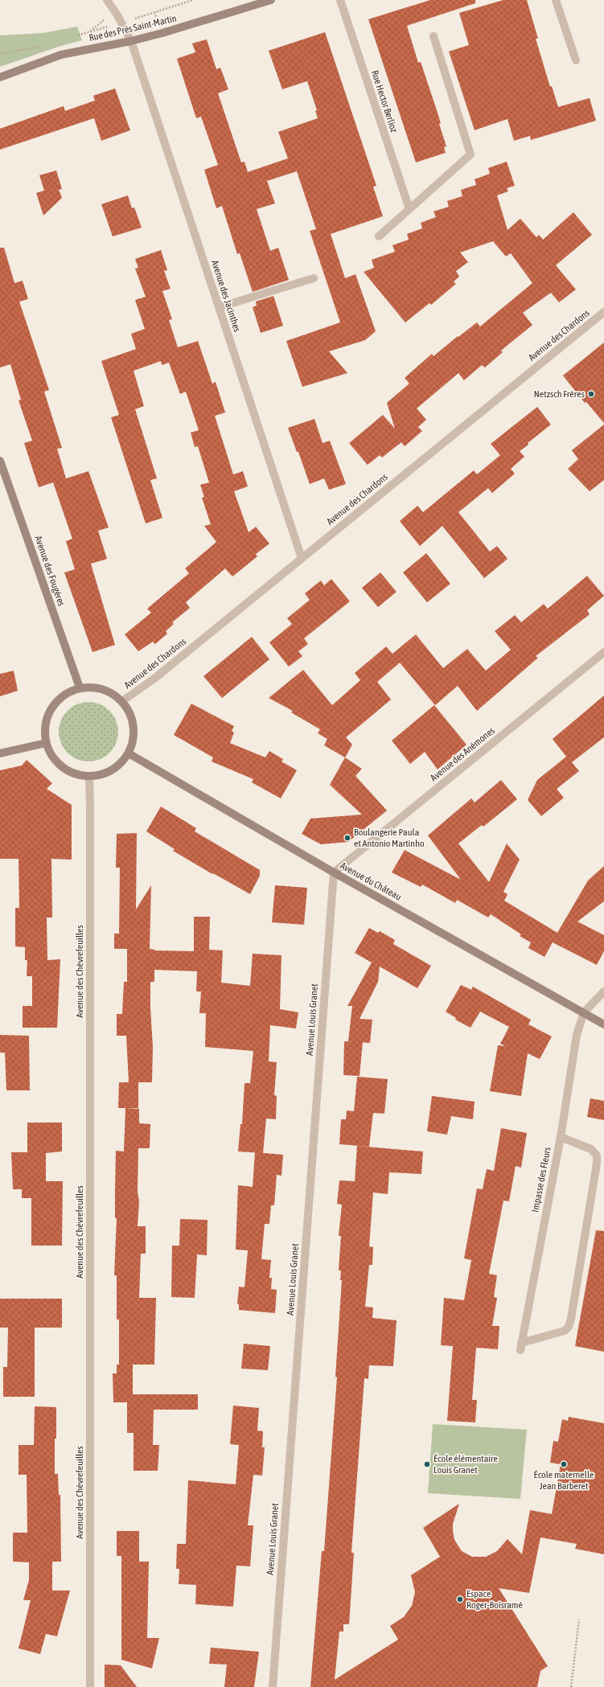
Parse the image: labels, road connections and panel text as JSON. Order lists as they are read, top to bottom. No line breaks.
{"streets":{"street":["Rue des Prés Saint-Martin","Rue Hector Berlioz","Avenue des Jacinthes","Avenue des Chardons","Avenue des Fougères","Avenue des Anémones","Avenue du Château","Avenue des Chèvrefeuilles","Avenue Louis Granet","Impasse des Fleurs"]},"crossings":[["Rue des Prés Saint-Martin","Avenue des Jacinthes"],["Avenue des Jacinthes","Avenue des Chardons"],["Avenue des Chardons","Avenue des Fougères"],["Avenue des Chardons","Avenue du Château"],["Avenue des Chardons","Avenue des Chèvrefeuilles"],["Avenue des Fougères","Avenue du Château"],["Avenue des Fougères","Avenue des Chèvrefeuilles"],["Avenue des Anémones","Avenue du Château"],["Avenue des Anémones","Avenue Louis Granet"],["Avenue du Château","Avenue des Chèvrefeuilles"],["Avenue du Château","Avenue Louis Granet"],["Avenue du Château","Impasse des Fleurs"]],"places":["Netzsch Frères","Boulangerie Paula et Antonio Martinho","École élémentaire Louis Granet","École maternelle Jean Barberet","Espace Roger-Boisramé"]}
